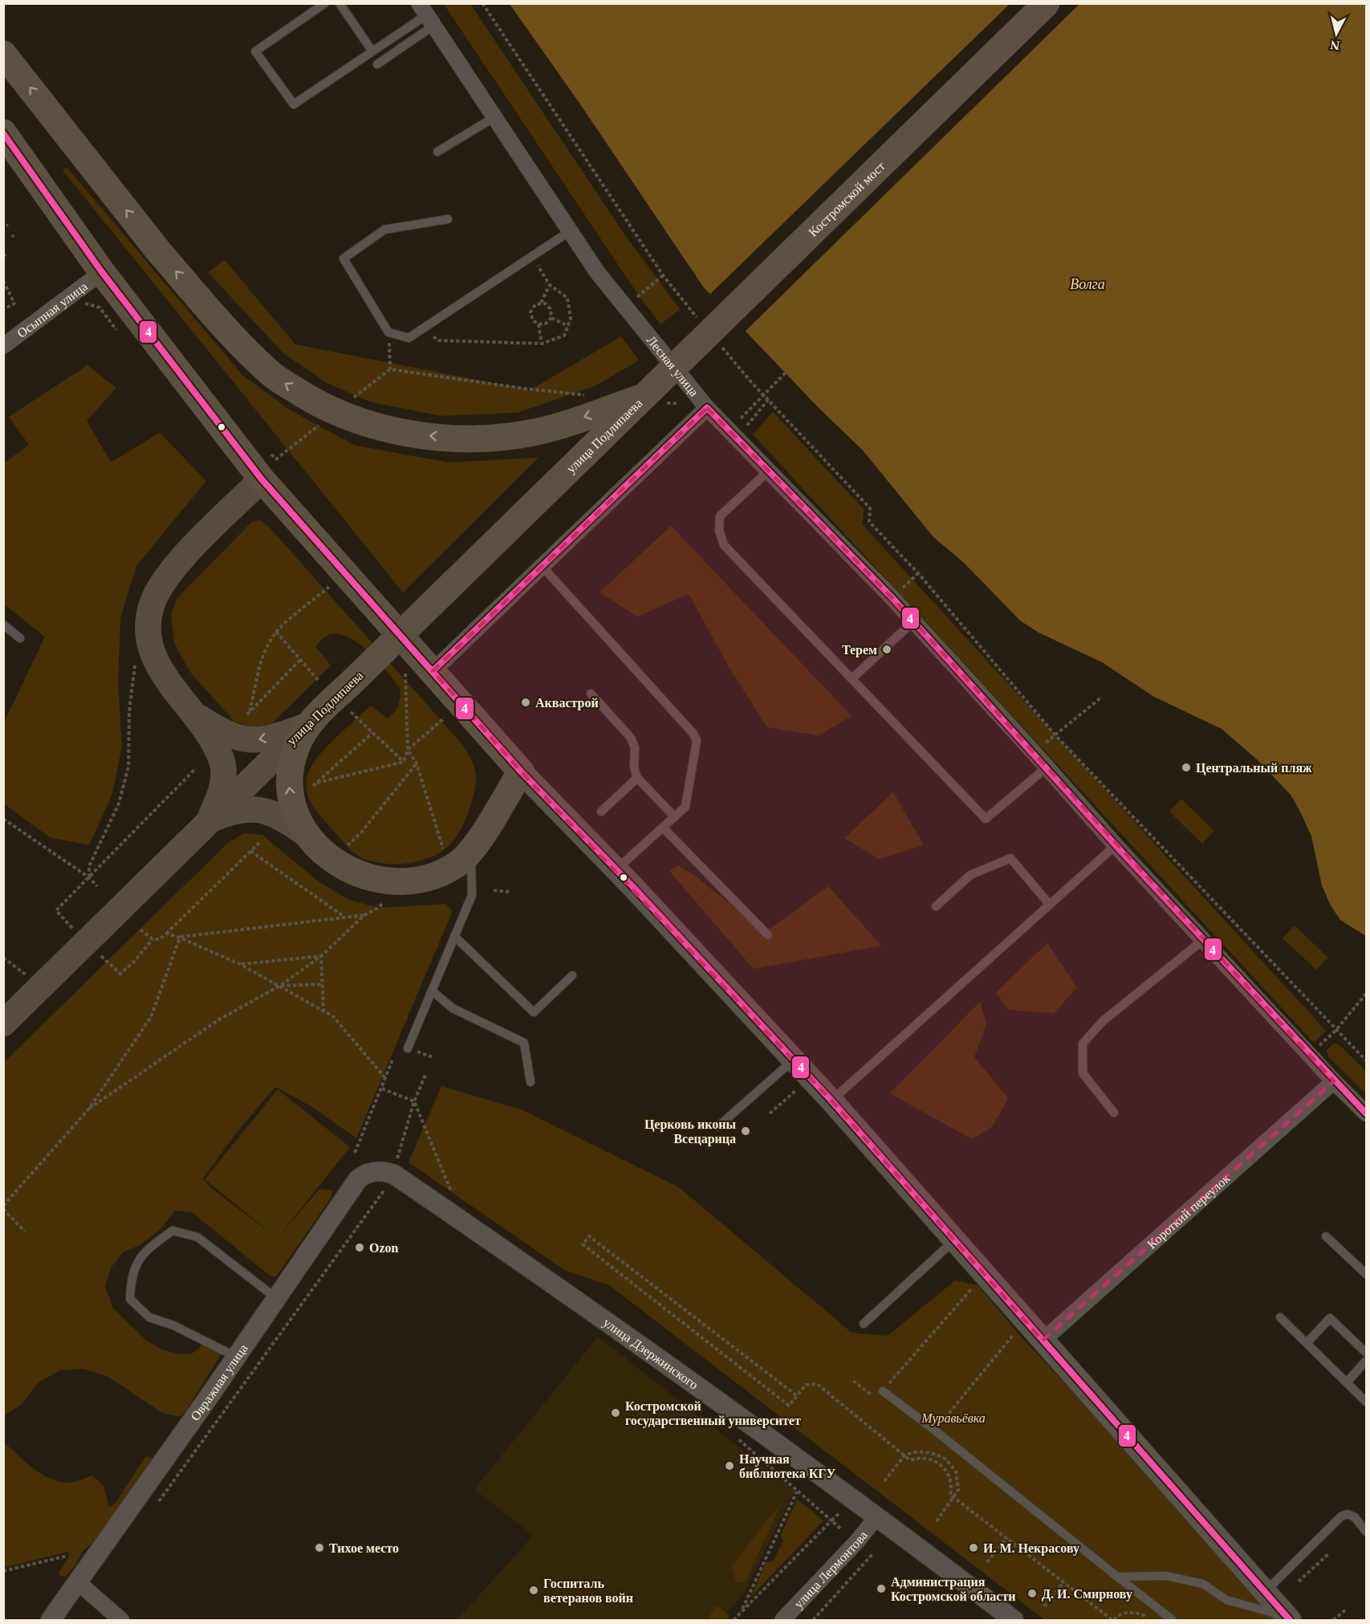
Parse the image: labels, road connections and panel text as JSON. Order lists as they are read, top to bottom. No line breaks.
{"streets":{"highway":["Костромской мост","улица Подлипаева"],"street":["Осыпная улица","Лесная улица","Короткий переулок","улица Дзержинского","Овражная улица","улица Лермонтова"]},"crossings":[["Костромской мост","улица Подлипаева"],["Лесная улица","Короткий переулок"],["улица Дзержинского","Овражная улица"],["улица Дзержинского","улица Лермонтова"]],"water":["Волга"],"parks":["Муравьёвка"],"places":["Терем","Аквастрой","Центральный пляж","Церковь иконы Всецарица","Ozon","Костромской государственный университет","Научная библиотека КГУ","Тихое место","И. М. Некрасову","Администрация Костромской области","Госпиталь ветеранов войн","Д. И. Смирнову"],"lines":["transit line 4"],"north":"bottom"}
